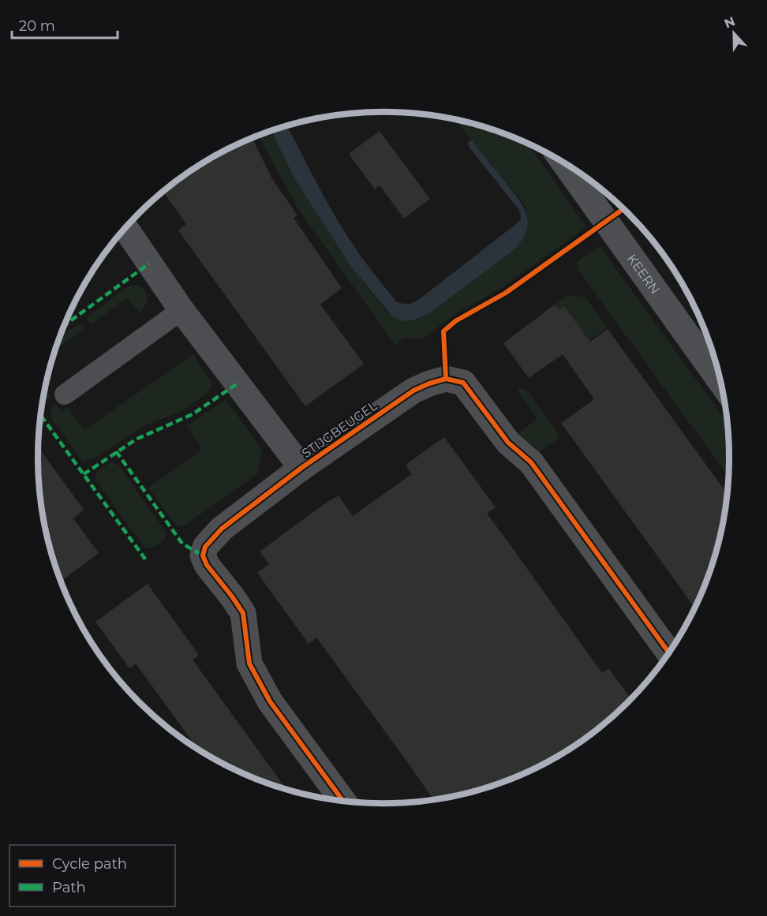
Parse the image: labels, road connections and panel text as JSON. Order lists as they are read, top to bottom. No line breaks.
{"streets":{"street":["KEERN","STIJGBEUGEL"]},"legend":["Cycle path","Path"],"scale_bar":"20 m","north":"top"}
